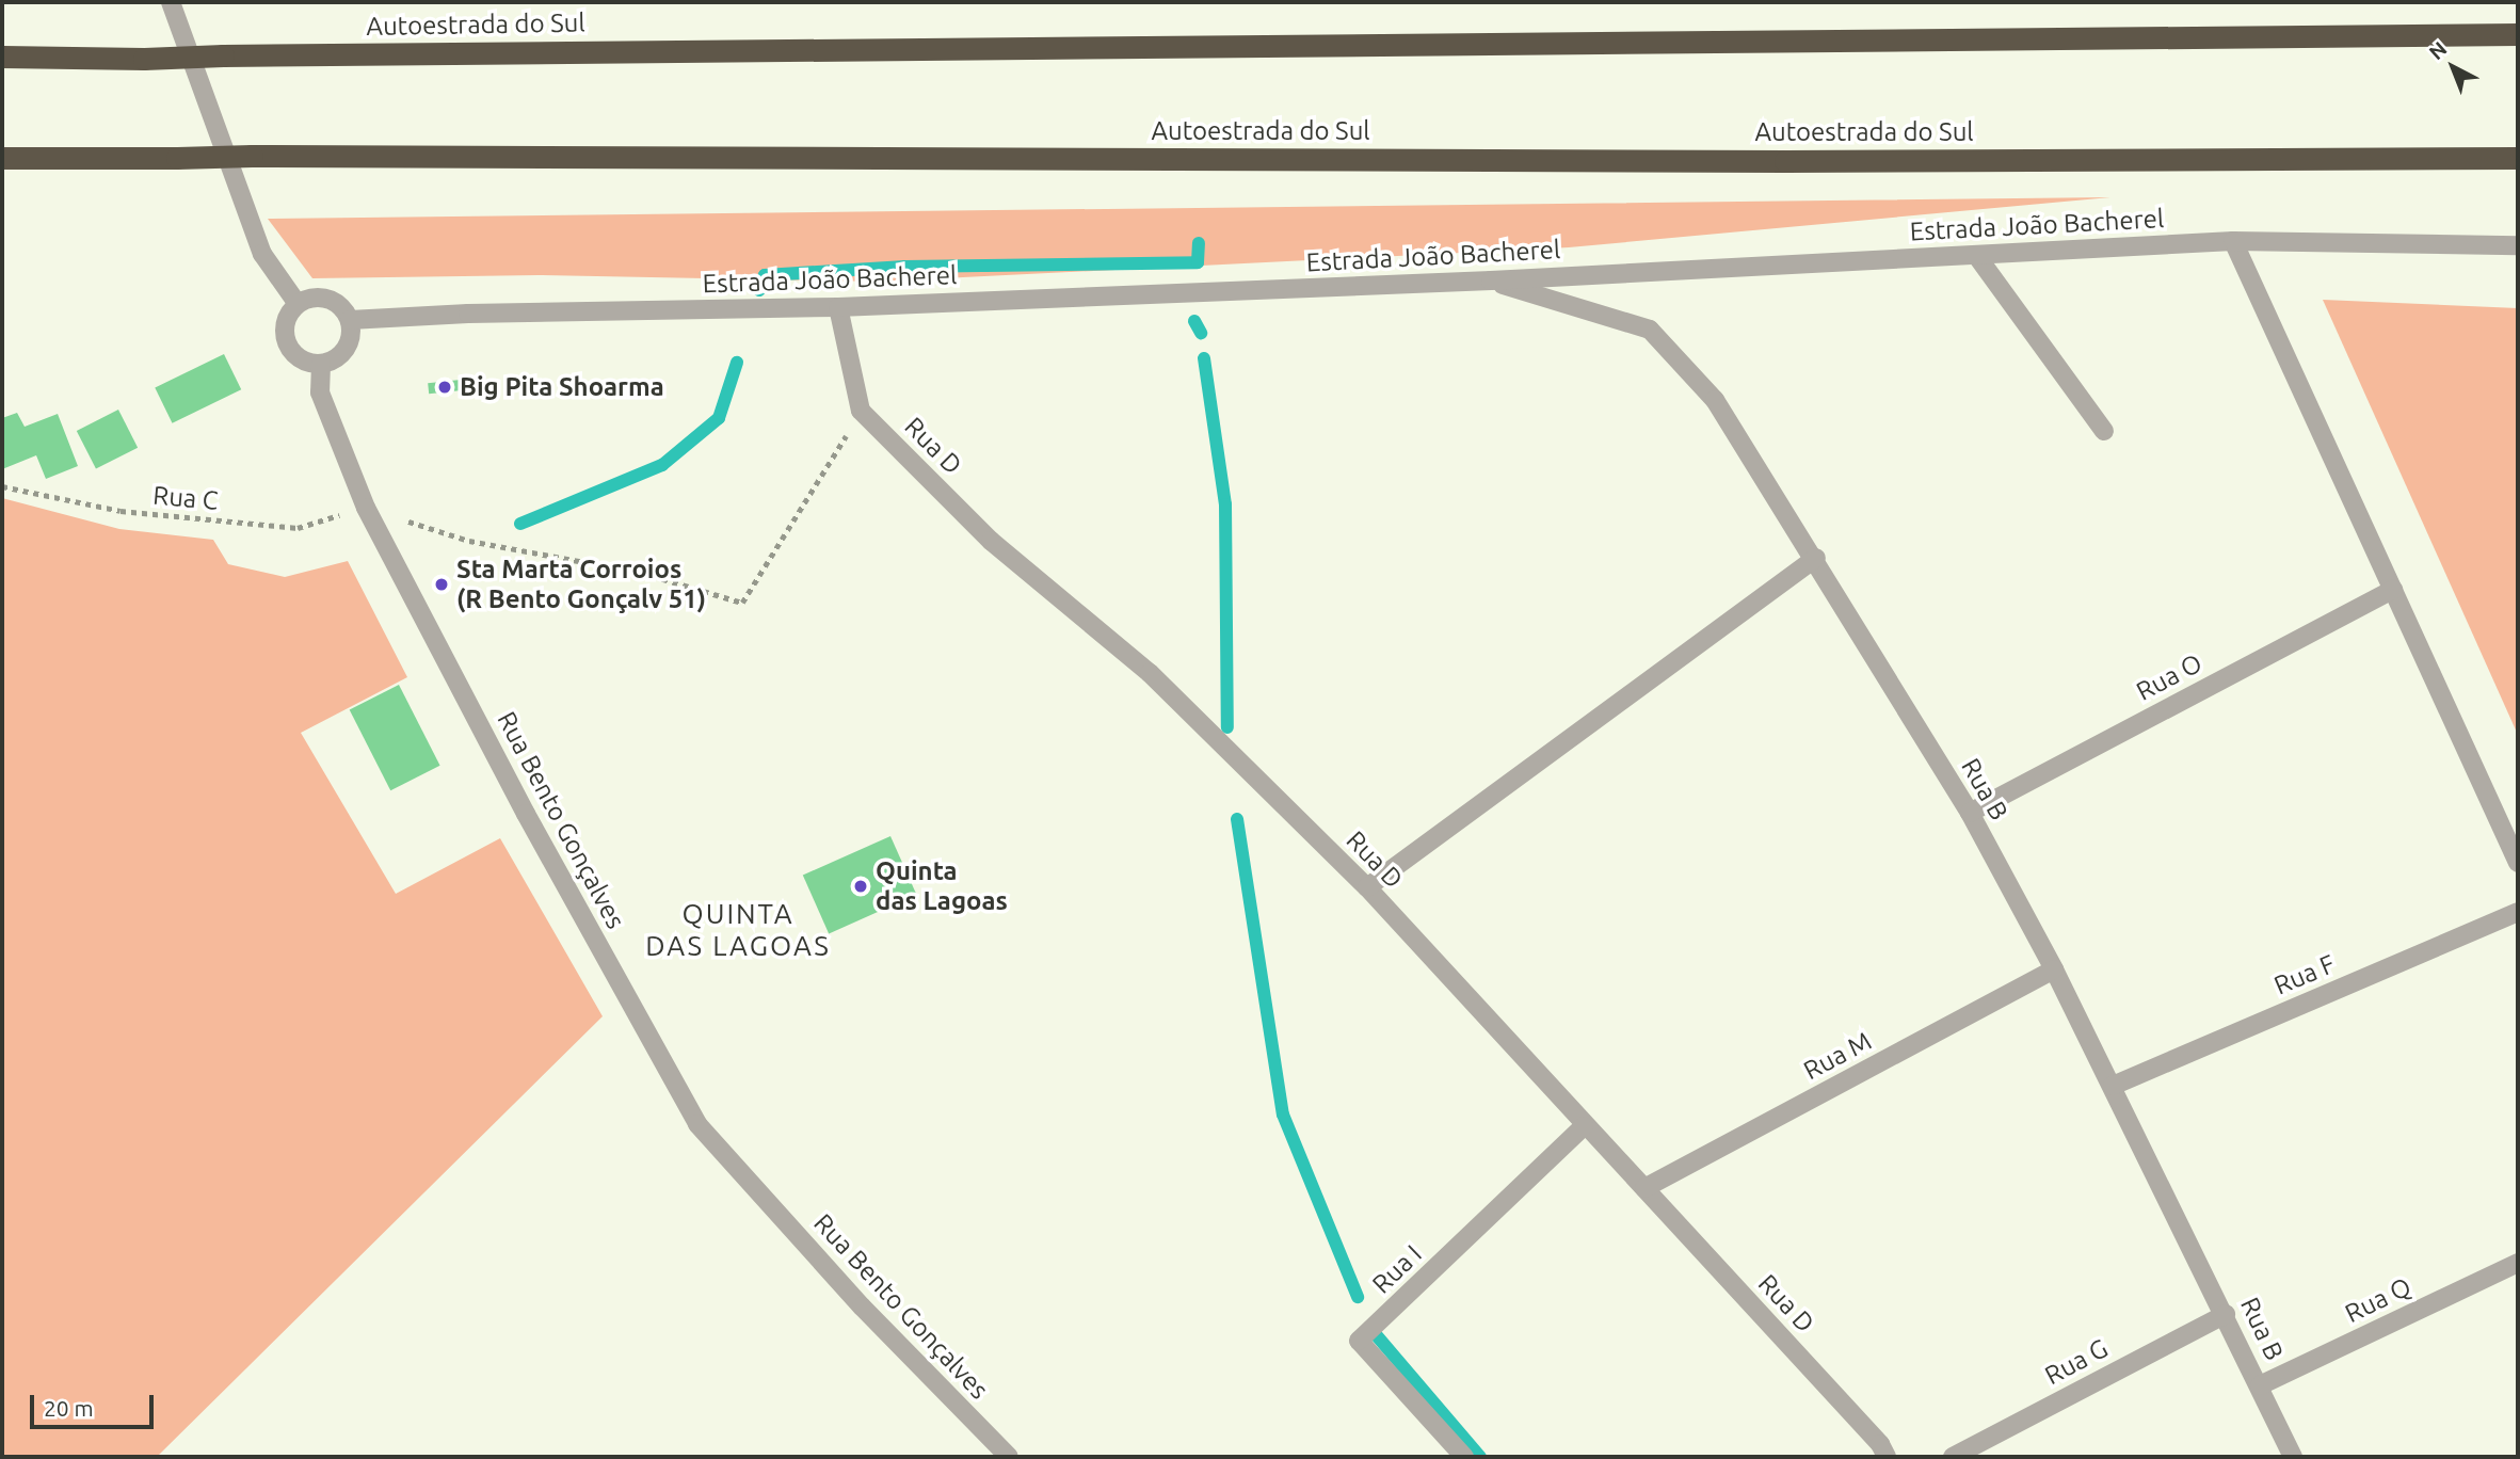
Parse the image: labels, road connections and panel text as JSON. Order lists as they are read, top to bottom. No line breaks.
{"streets":{"highway":["Autoestrada do Sul"],"street":["Estrada João Bacherel","Rua D","Rua O","Rua B","Rua Bento Gonçalves","Rua F","Rua M","Rua I","Rua Q","Rua G"],"path":["Rua C"]},"crossings":[["Estrada João Bacherel","Rua B"],["Estrada João Bacherel","Rua Bento Gonçalves"],["Rua D","Rua M"],["Rua D","Rua I"],["Rua C","Rua Bento Gonçalves"],["Rua O","Rua B"],["Rua B","Rua F"],["Rua B","Rua M"],["Rua B","Rua Q"],["Rua B","Rua G"]],"districts":["QUINTA DAS LAGOAS"],"places":["Big Pita Shoarma","Sta Marta Corroios (R Bento Gonçalv 51)","Quinta das Lagoas"],"scale_bar":"20 m","north":"top left"}
